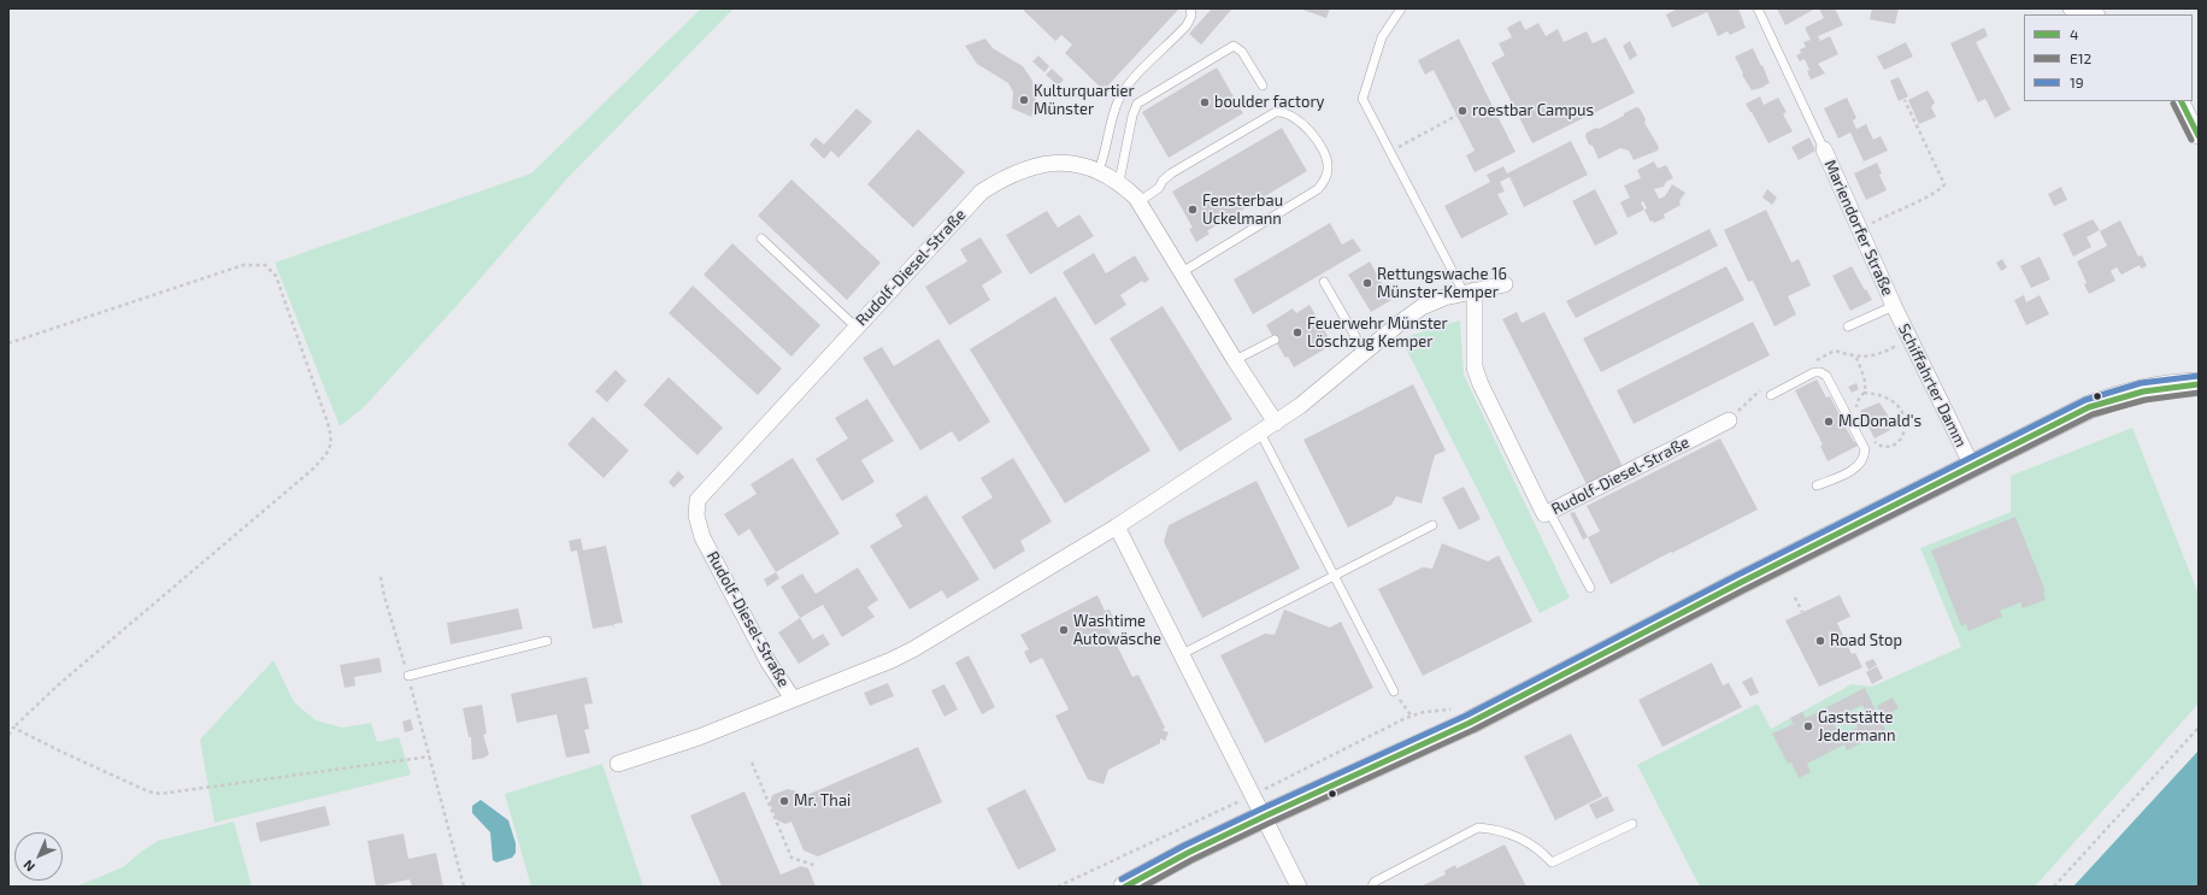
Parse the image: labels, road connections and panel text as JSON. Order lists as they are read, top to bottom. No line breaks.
{"streets":{"street":["Mariendorfer Straße","Rudolf-Diesel-Straße","Schiffahrter Damm"]},"crossings":[["Mariendorfer Straße","Schiffahrter Damm"]],"places":["Kulturquartier Münster","boulder factory","roestbar Campus","Fensterbau Uckelmann","Rettungswache 16 Münster-Kemper","Feuerwehr Münster Löschzug Kemper","McDonald's","Washtime Autowäsche","Road Stop","Gaststätte Jedermann","Mr. Thai"],"lines":["transit line 4","transit line E12","transit line 19"],"legend":["4","E12","19"],"north":"bottom left"}
